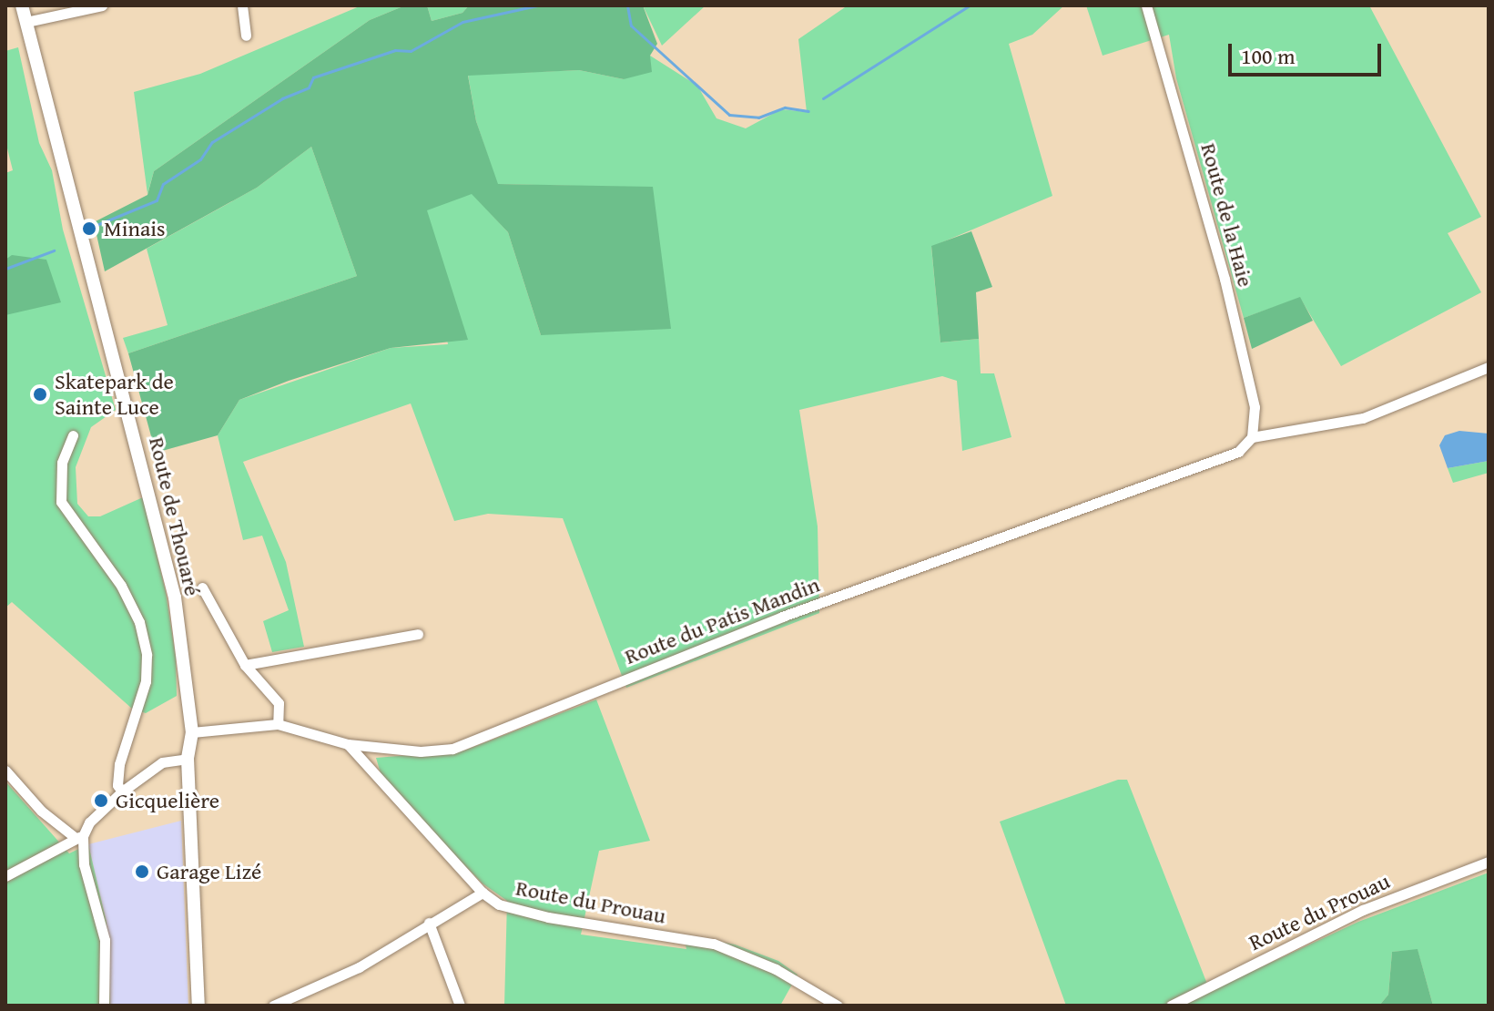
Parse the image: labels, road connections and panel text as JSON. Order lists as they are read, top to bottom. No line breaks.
{"streets":{"street":["Route de la Haie","Route de Thouaré","Route du Patis Mandin","Route du Prouau"]},"crossings":[["Route de la Haie","Route du Patis Mandin"],["Route de Thouaré","Route du Patis Mandin"],["Route du Patis Mandin","Route du Prouau"]],"places":["Minais","Skatepark de Sainte Luce","Gicquelière","Garage Lizé"],"scale_bar":"100 m"}
